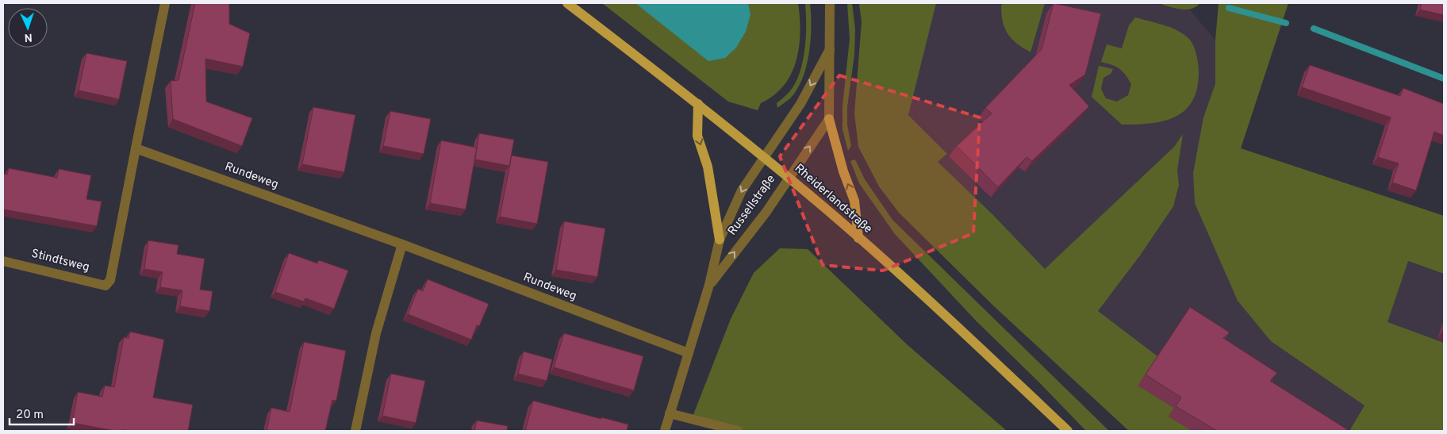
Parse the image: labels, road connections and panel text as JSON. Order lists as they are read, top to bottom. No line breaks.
{"streets":{"main road":["Rheiderlandstraße"],"street":["Rundeweg","Russellstraße","Stindtsweg"]},"crossings":[["Rundeweg","Russellstraße"],["Rundeweg","Stindtsweg"],["Rheiderlandstraße","Russellstraße"]],"scale_bar":"20 m","north":"bottom"}
